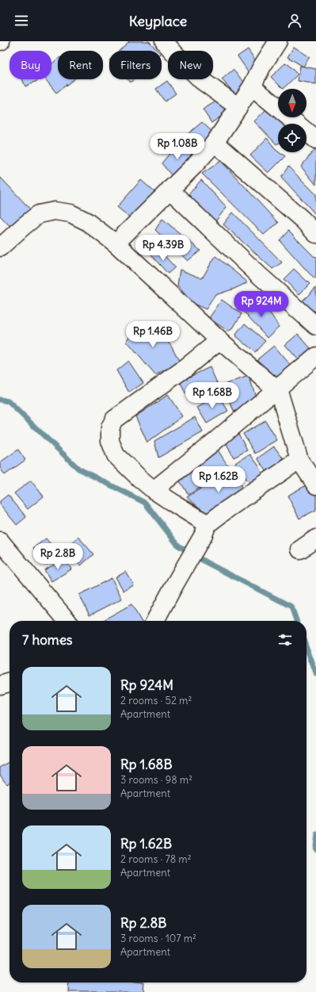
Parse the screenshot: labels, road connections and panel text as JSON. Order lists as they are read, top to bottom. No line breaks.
{"north":"bottom","page":{"header":"Keyplace","chip":["Buy","Rent","Filters","New"],"price":["Rp 1.08B","Rp 4.39B","Rp 924M","Rp 1.46B","Rp 1.68B","Rp 1.62B","Rp 2.8B"],"heading":"7 homes","list":[{"name":"Rp 924M","note":"2 rooms · 52 m² · Apartment"},{"name":"Rp 1.68B","note":"3 rooms · 98 m² · Apartment"},{"name":"Rp 1.62B","note":"2 rooms · 78 m² · Apartment"},{"name":"Rp 2.8B","note":"3 rooms · 107 m² · Apartment"}]}}
